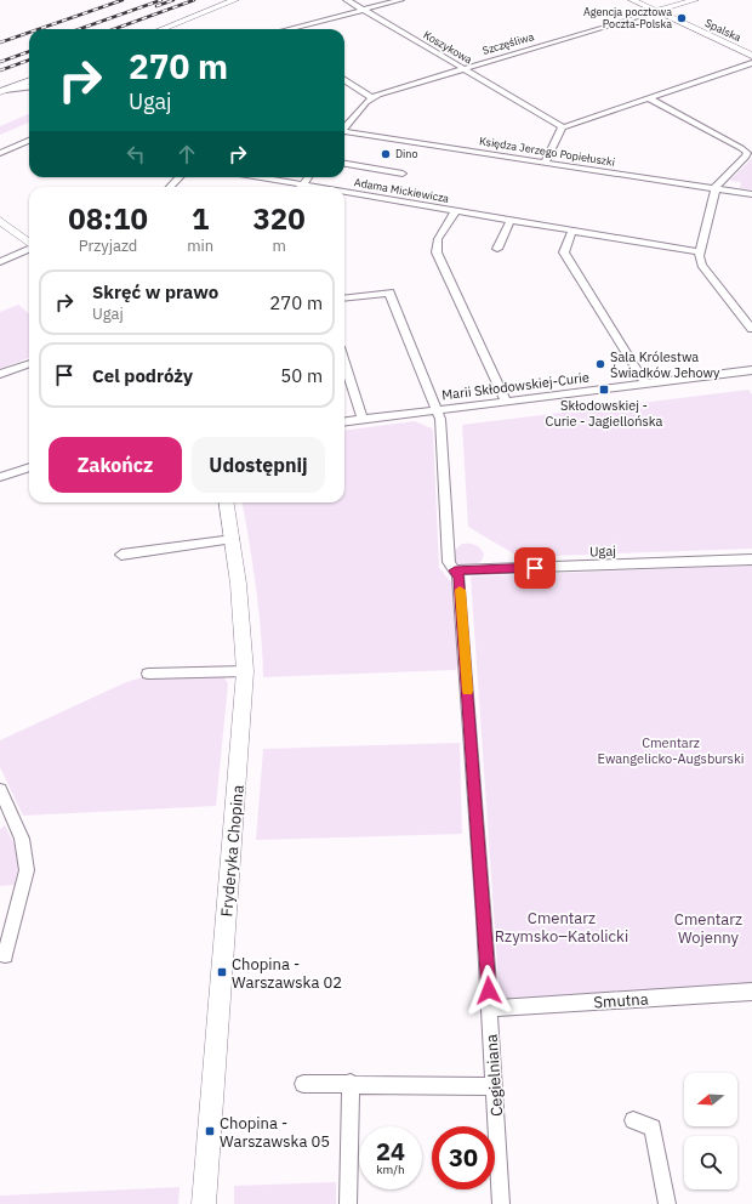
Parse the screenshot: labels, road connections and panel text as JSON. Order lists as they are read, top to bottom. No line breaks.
{"streets":{"street":["Spalska","Szczęśliwa","Koszykowa","Księdza Jerzego Popiełuszki","Adama Mickiewicza","Marii Skłodowskiej-Curie","Ugaj","Fryderyka Chopina","Smutna","Cegielniana"]},"crossings":[["Spalska","Szczęśliwa"],["Szczęśliwa","Koszykowa"],["Marii Skłodowskiej-Curie","Cegielniana"],["Ugaj","Cegielniana"],["Smutna","Cegielniana"]],"parks":["Cmentarz Ewangelicko-Augsburski","Cmentarz Rzymsko–Katolicki","Cmentarz Wojenny"],"places":{"other":["Agencja pocztowa Poczta-Polska","Dino","Sala Królestwa Świadków Jehowy"],"transit":["Skłodowskiej - Curie - Jagiellońska","Chopina - Warszawska 02","Chopina - Warszawska 05"]},"north":"left","page":{"turn":["270 m","Ugaj"],"eta":["08:10","Przyjazd","1","min","320","m"],"list":[{"name":"Skręć w prawo","note":"Ugaj","value":"270 m"},{"name":"Cel podróży","value":"50 m"}],"buttons":["Zakończ","Udostępnij"],"speed":"24 km/h","limit":"30"}}
